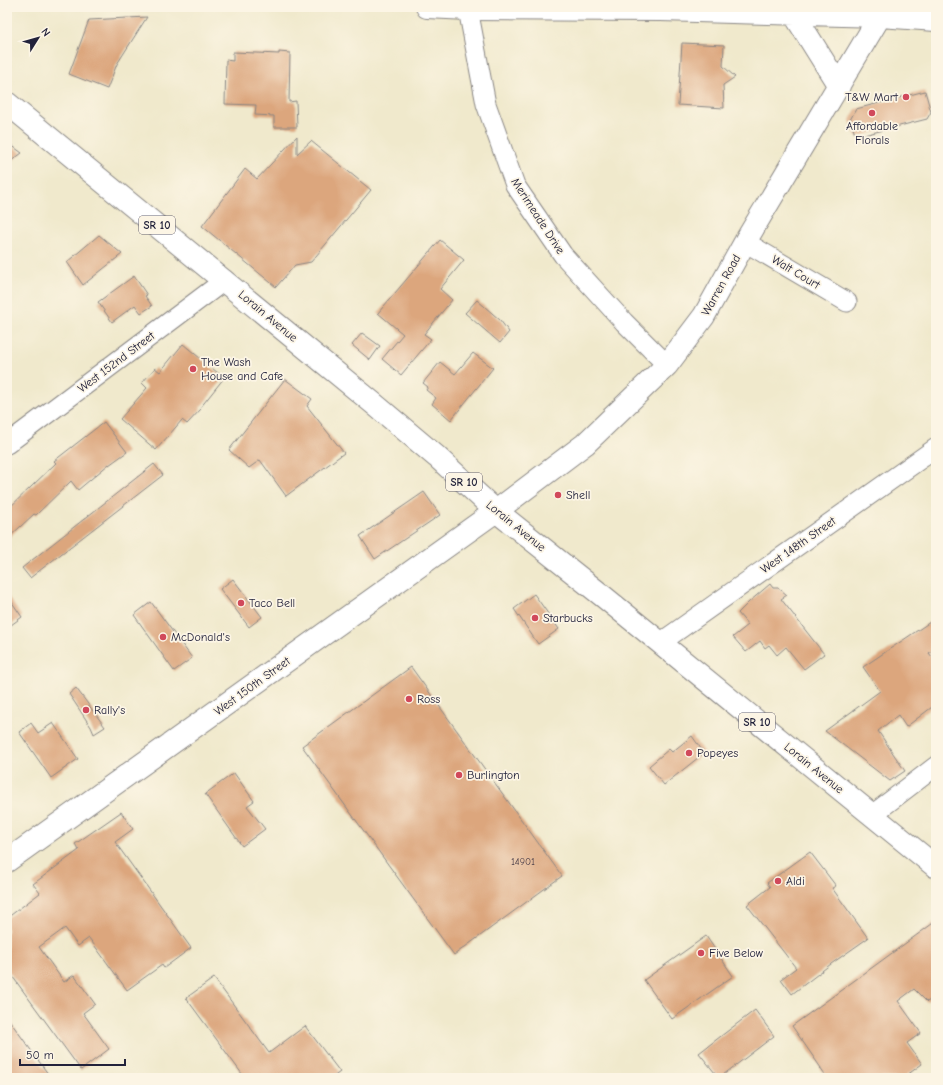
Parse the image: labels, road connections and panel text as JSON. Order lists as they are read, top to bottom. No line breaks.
{"streets":{"main road":["SR 10","Warren Road","Lorain Avenue","West 150th Street"],"street":["Merimeade Drive","Walt Court","West 152nd Street","West 148th Street"]},"crossings":[["Merimeade Drive","Warren Road"],["Walt Court","Warren Road"],["Warren Road","Lorain Avenue"],["Warren Road","West 150th Street"],["Lorain Avenue","West 152nd Street"],["Lorain Avenue","West 148th Street"],["Lorain Avenue","West 150th Street"]],"places":["T&W Mart","Affordable Florals","The Wash House and Cafe","Shell","Taco Bell","Starbucks","McDonald's","Ross","Rally's","Popeyes","Burlington","Aldi","Five Below"],"house_numbers":["14901"],"scale_bar":"50 m","north":"top right"}
